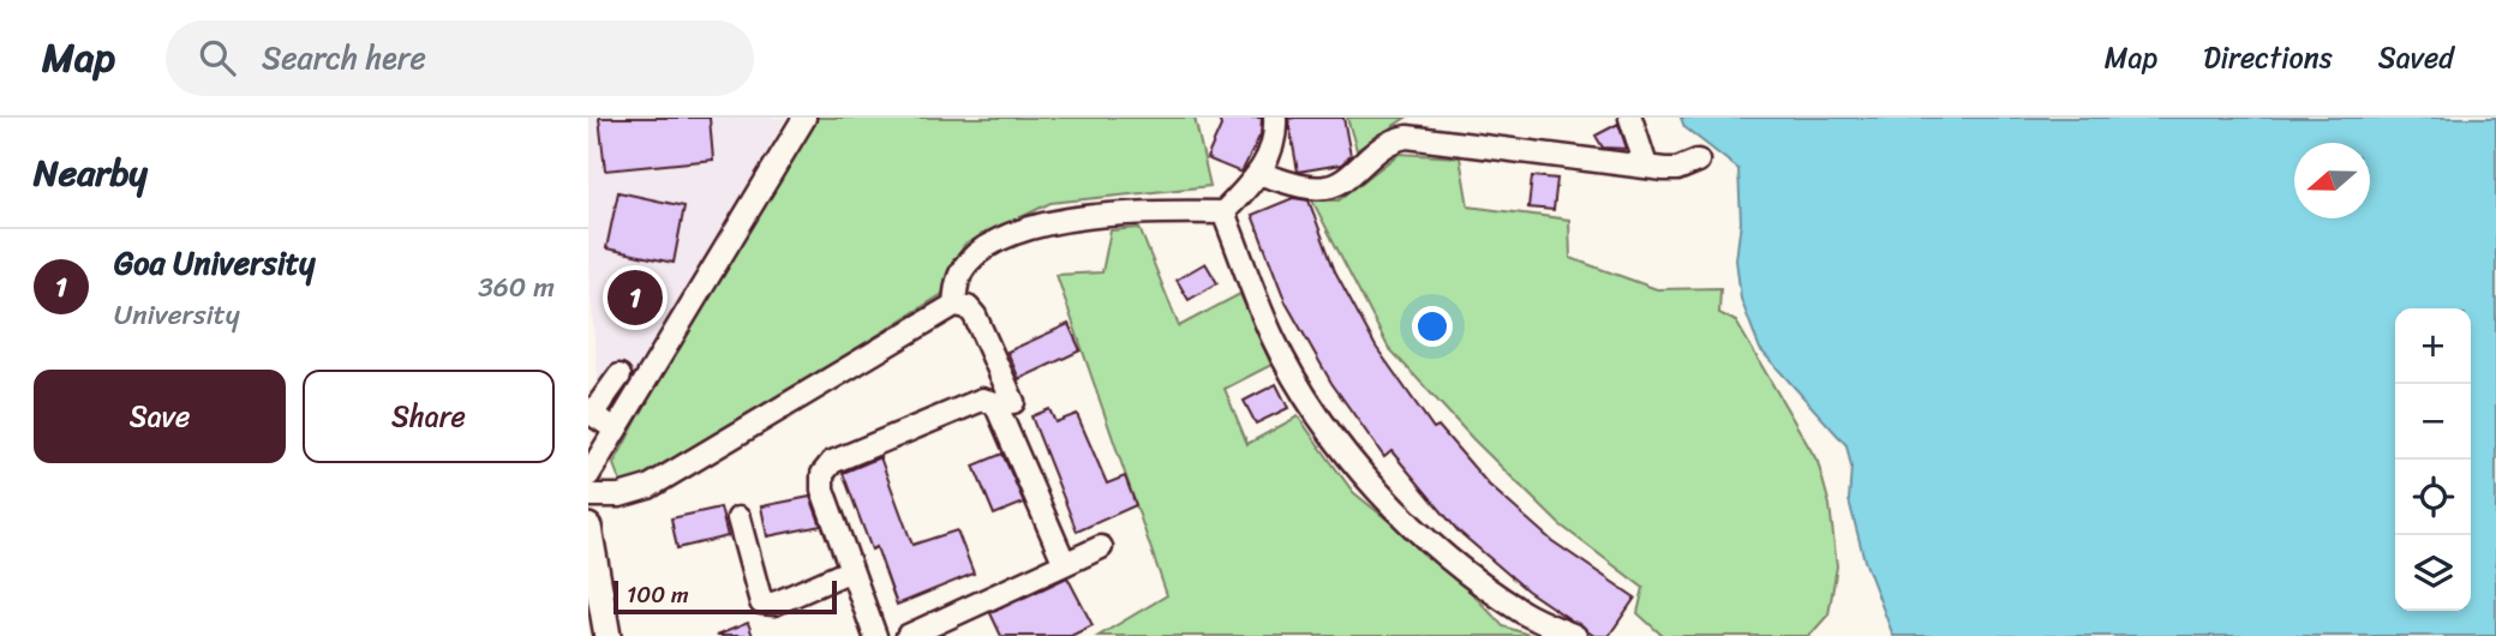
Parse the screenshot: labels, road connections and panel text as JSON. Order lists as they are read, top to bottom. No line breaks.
{"scale_bar":"100 m","north":"left","page":{"header":"Map","search":"Search here","nav":["Map","Directions","Saved"],"heading":"Nearby","list":[{"mark":"1","name":"Goa University","note":"University","value":"360 m"}],"pins":"1","map_buttons":["+","−"],"buttons":["Save","Share"],"scale":"100 m"}}
